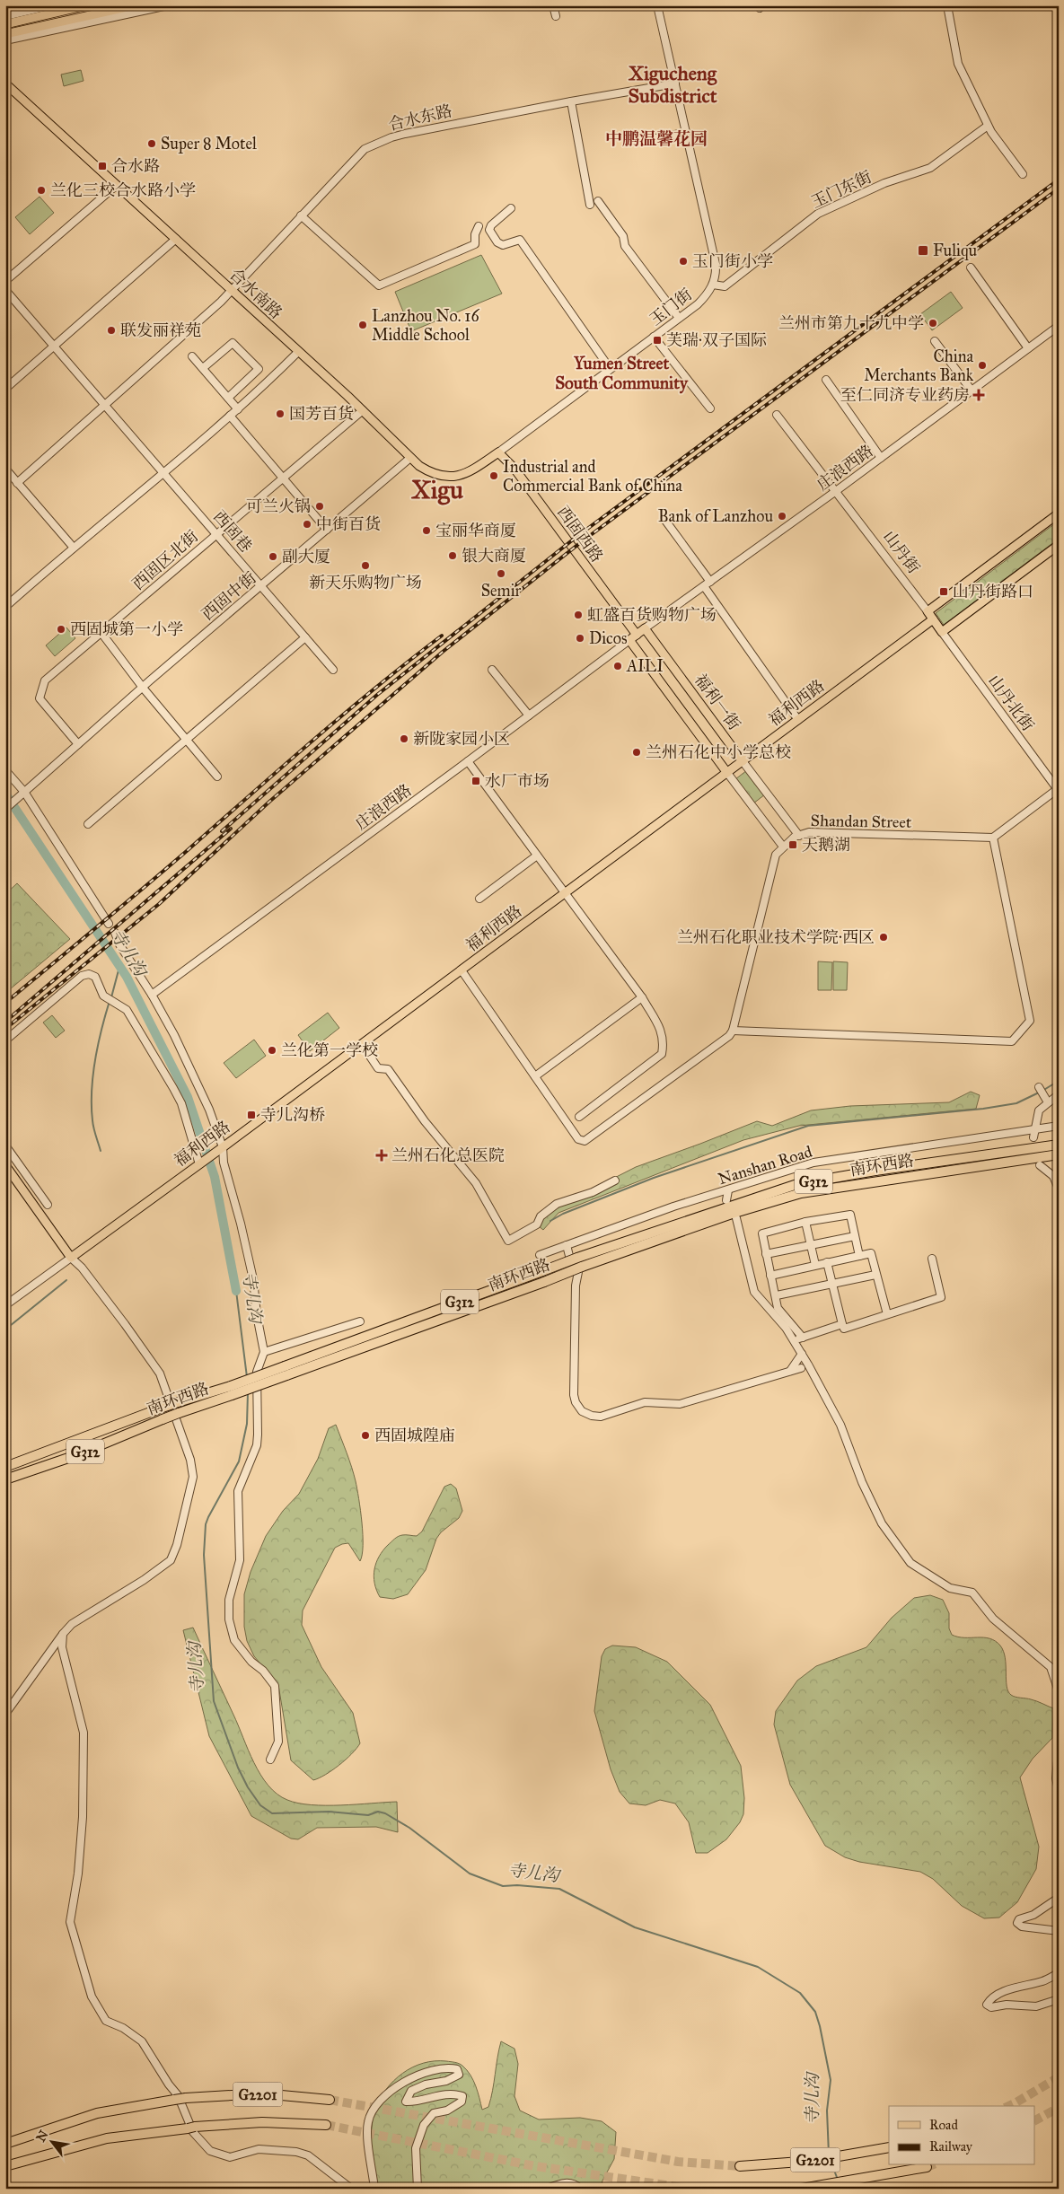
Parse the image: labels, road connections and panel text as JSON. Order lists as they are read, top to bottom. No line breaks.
{"streets":{"highway":["南环西路","G312","G2201"],"main road":["合水南路","西固西路","山丹街","福利一街","福利西路"],"street":["合水东路","玉门东街","玉门街","庄浪西路","西固巷","西固区北街","西固中街","山丹北街","Shandan Street","Nanshan Road"]},"crossings":[["合水东路","合水南路"],["合水东路","玉门街"],["合水东路","西固巷"],["玉门东街","玉门街"],["合水南路","玉门街"],["合水南路","西固西路"],["合水南路","西固区北街"],["合水南路","西固中街"],["玉门街","西固西路"],["庄浪西路","西固西路"],["庄浪西路","山丹街"],["庄浪西路","福利一街"],["西固巷","西固区北街"],["西固巷","西固中街"],["山丹街","福利西路"],["山丹街","山丹北街"],["西固区北街","西固中街"],["福利一街","福利西路"],["福利一街","Shandan Street"]],"districts":["Xigucheng Subdistrict","中鹏温馨花园","Yumen Street South Community","Xigu"],"water":["寺儿沟"],"places":{"other":["Super 8 Motel","兰化三校合水路小学","玉门街小学","兰州市第九十九中学","Lanzhou No. 16 Middle School","联发丽祥苑","China Merchants Bank","国芳百货","Industrial and Commercial Bank of China","可兰火锅","Bank of Lanzhou","中街百货","宝丽华商厦","银大商厦","副大厦","新天乐购物广场","Semir","虹盛百货购物广场","西固城第一小学","Dicos","AILI","新陇家园小区","兰州石化中小学总校","兰州石化职业技术学院·西区","兰化第一学校","西固城隍庙"],"transit":["合水路","Fuliqu","芙瑞·双子国际","山丹街路口","水厂市场","天鹅湖","寺儿沟桥"],"health":["至仁同济专业药房","兰州石化总医院"]},"legend":["Road","Railway"],"north":"top left"}
